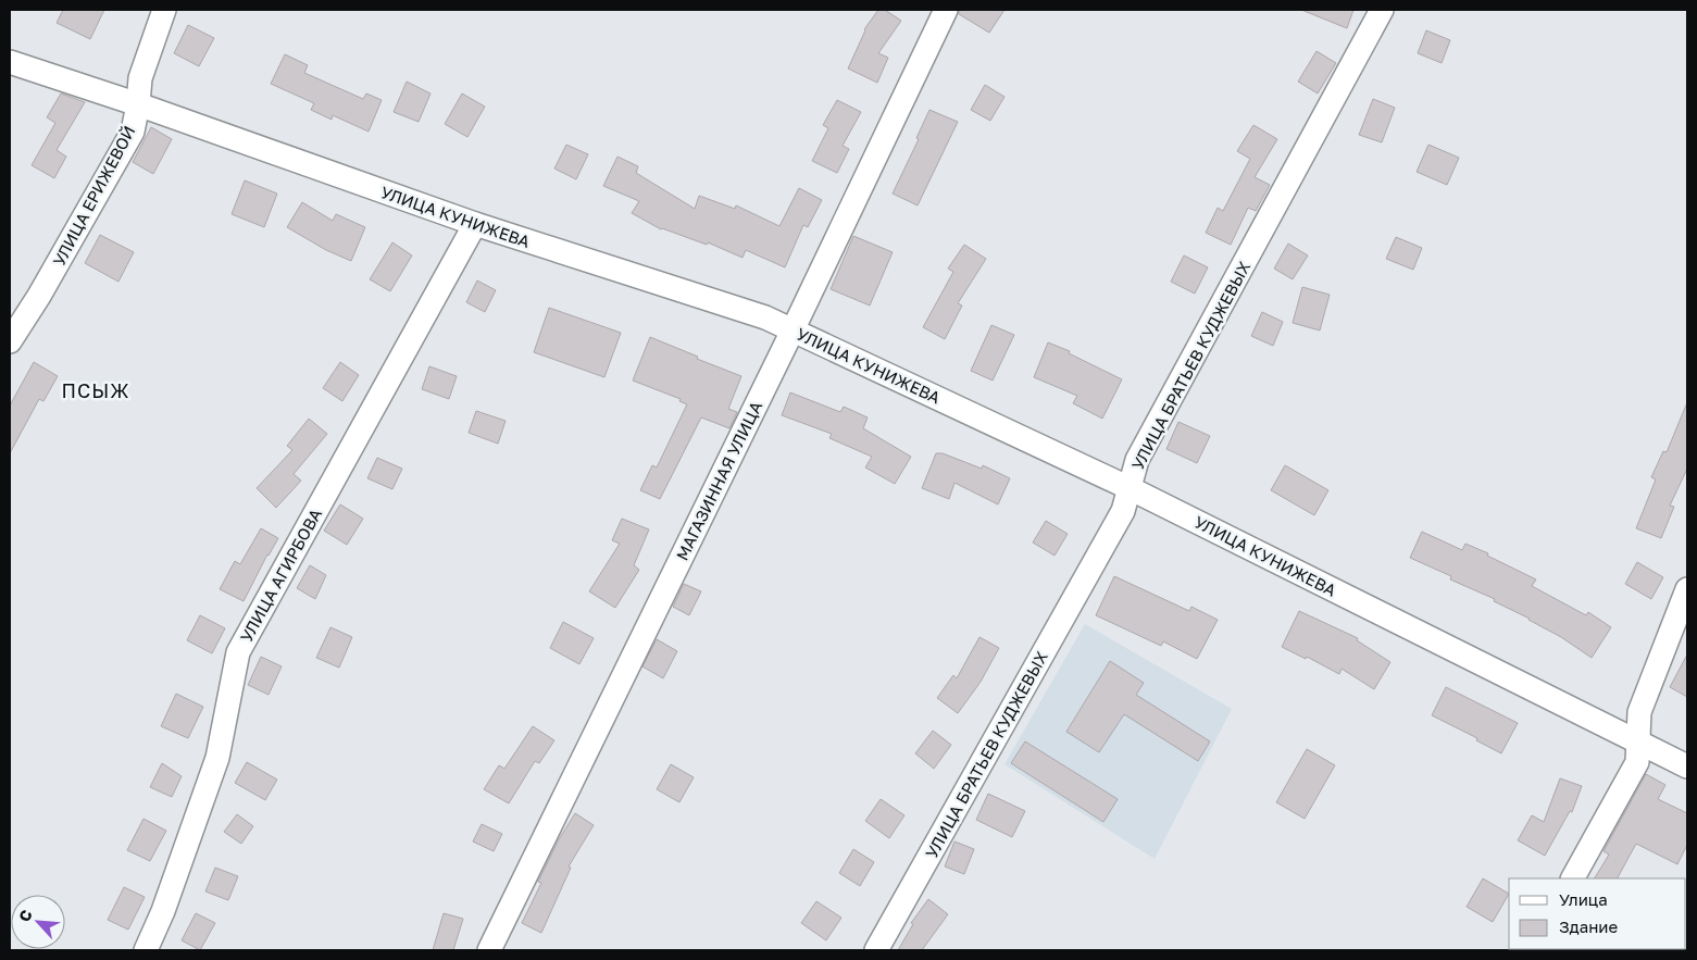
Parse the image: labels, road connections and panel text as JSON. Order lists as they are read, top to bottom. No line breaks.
{"streets":{"street":["УЛИЦА ЕРИЖЕВОЙ","УЛИЦА КУНИЖЕВА","УЛИЦА БРАТЬЕВ КУДЖЕВЫХ","МАГАЗИННАЯ УЛИЦА","УЛИЦА АГИРБОВА"]},"crossings":[["УЛИЦА ЕРИЖЕВОЙ","УЛИЦА КУНИЖЕВА"],["УЛИЦА КУНИЖЕВА","УЛИЦА БРАТЬЕВ КУДЖЕВЫХ"],["УЛИЦА КУНИЖЕВА","МАГАЗИННАЯ УЛИЦА"],["УЛИЦА КУНИЖЕВА","УЛИЦА АГИРБОВА"]],"districts":["ПСЫЖ"],"legend":["Улица","Здание"],"north":"top left"}
